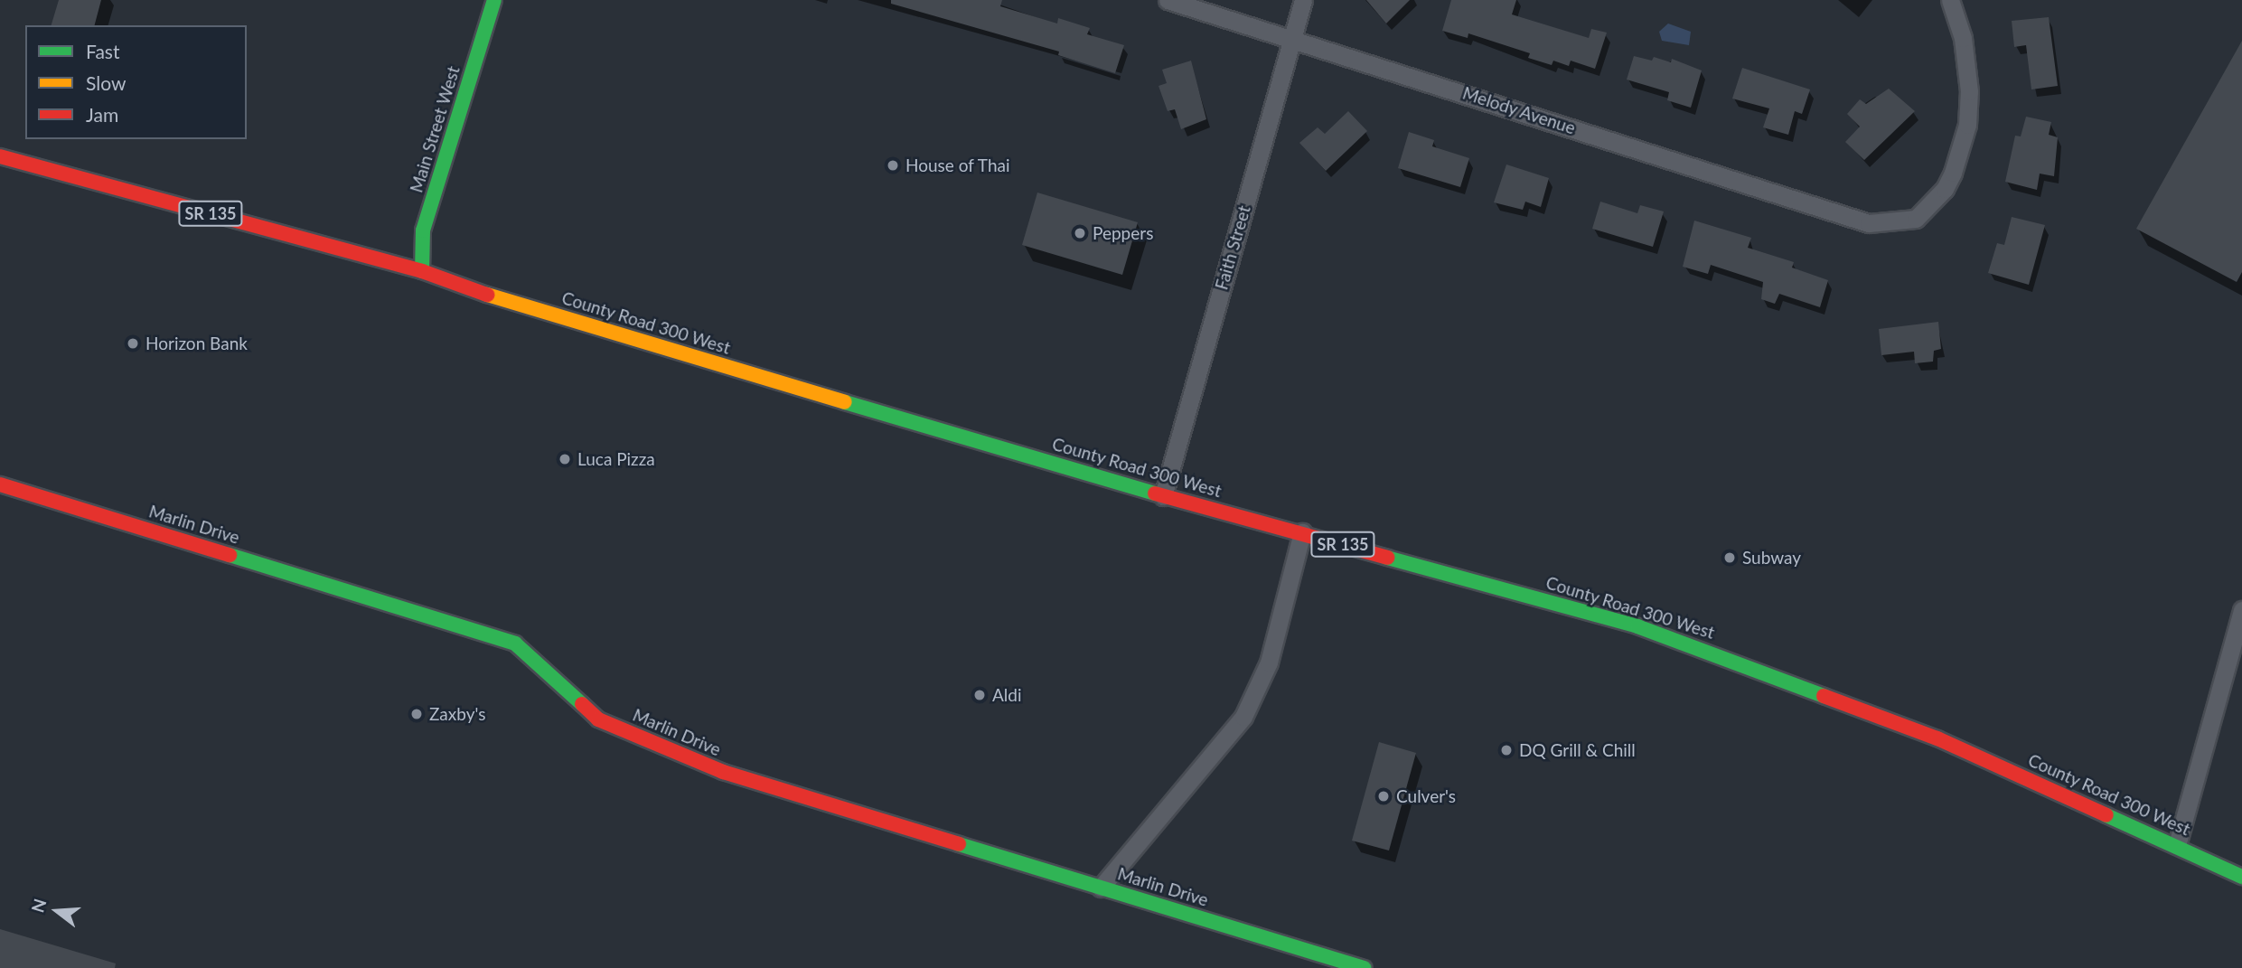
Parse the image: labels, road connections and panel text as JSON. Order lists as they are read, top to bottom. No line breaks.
{"streets":{"main road":["Main Street West","SR 135","County Road 300 West","Marlin Drive"],"street":["Melody Avenue","Faith Street"]},"crossings":[["Melody Avenue","Faith Street"],["Main Street West","County Road 300 West"],["Faith Street","County Road 300 West"]],"places":["House of Thai","Peppers","Horizon Bank","Luca Pizza","Subway","Aldi","Zaxby's","DQ Grill & Chill","Culver's"],"legend":["Fast","Slow","Jam"],"north":"left"}
